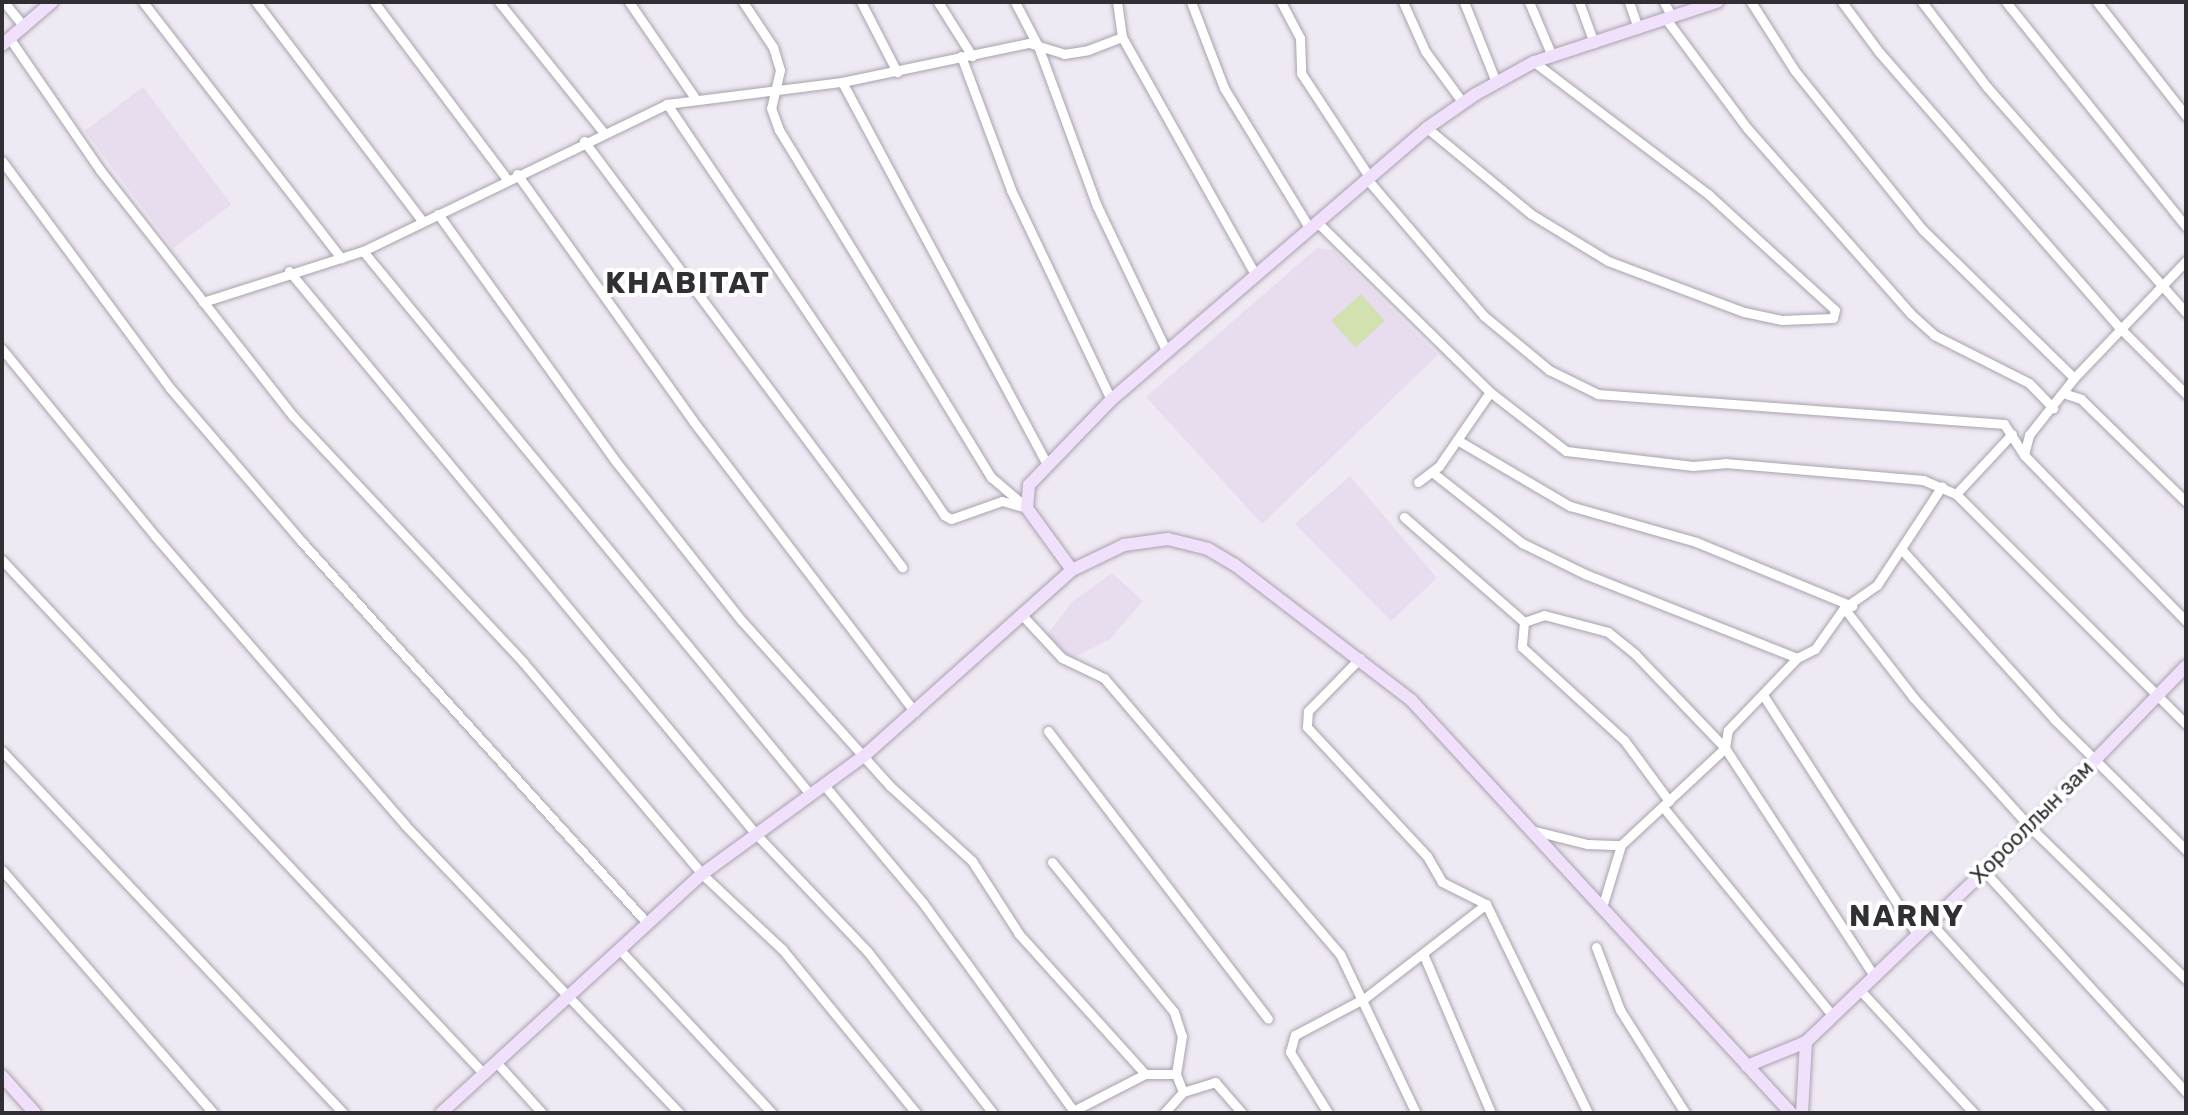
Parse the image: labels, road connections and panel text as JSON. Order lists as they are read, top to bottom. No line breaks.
{"streets":{"main road":["Хорооллын зам"]},"districts":["KHABITAT","NARNY"]}
